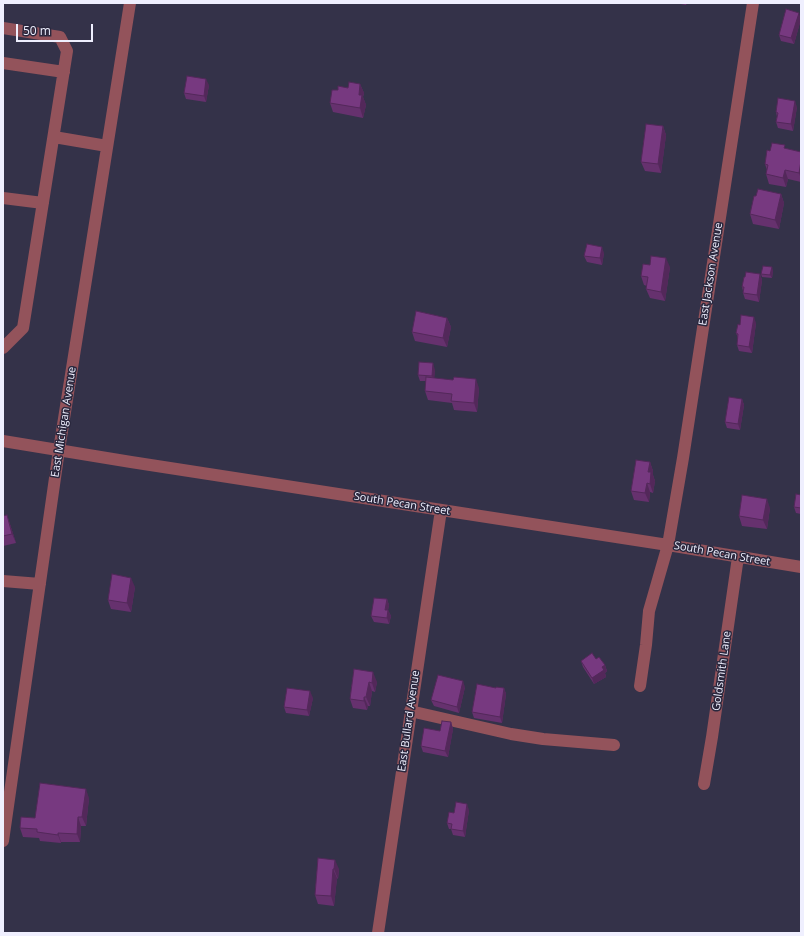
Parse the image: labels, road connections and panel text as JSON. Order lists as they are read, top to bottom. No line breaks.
{"streets":{"street":["East Jackson Avenue","East Michigan Avenue","South Pecan Street","Goldsmith Lane","East Bullard Avenue"]},"crossings":[["East Jackson Avenue","South Pecan Street"],["East Michigan Avenue","South Pecan Street"],["South Pecan Street","Goldsmith Lane"],["South Pecan Street","East Bullard Avenue"]],"scale_bar":"50 m"}
